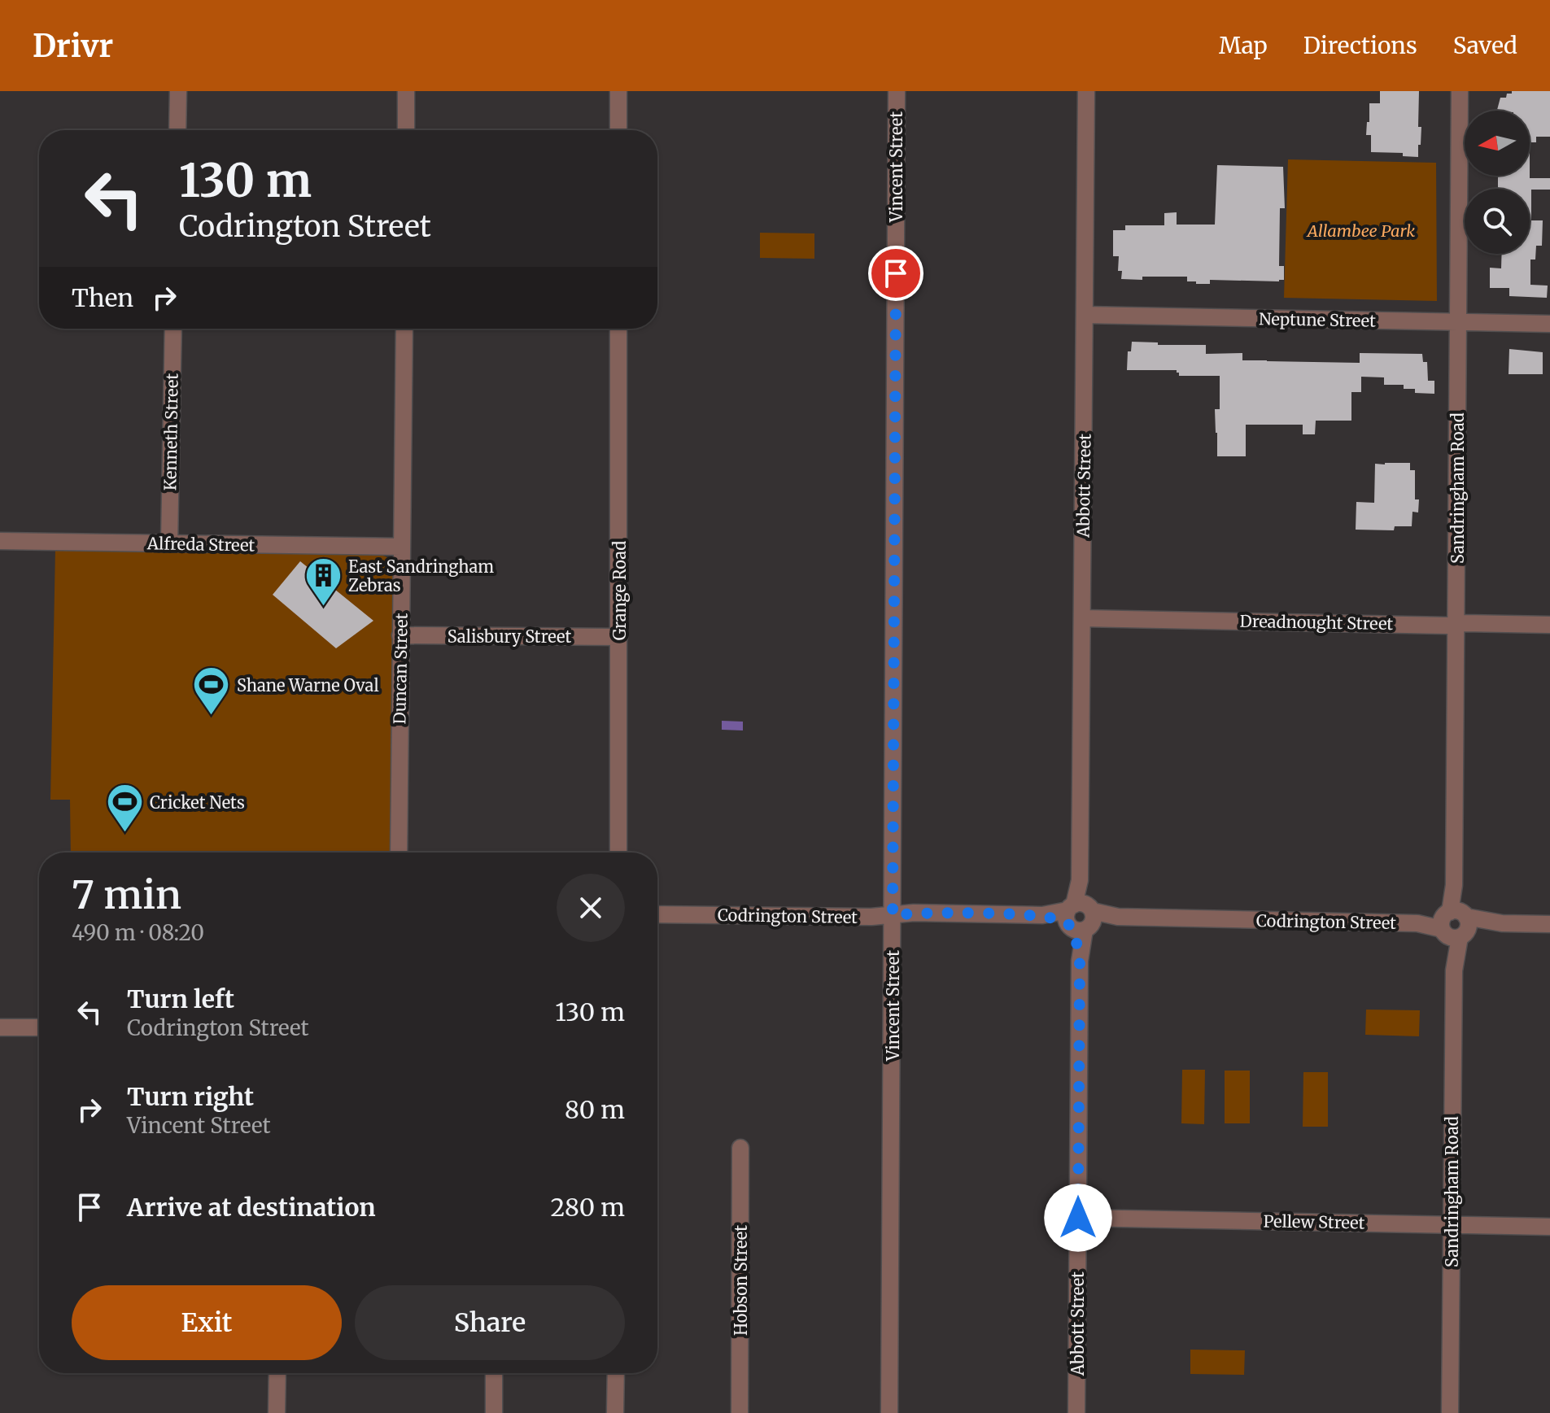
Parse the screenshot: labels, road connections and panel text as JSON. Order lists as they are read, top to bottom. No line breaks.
{"streets":{"street":["Vincent Street","Neptune Street","Kenneth Street","Abbott Street","Sandringham Road","Alfreda Street","Grange Road","Dreadnought Street","Salisbury Street","Duncan Street","Codrington Street","Pellew Street","Hobson Street"]},"crossings":[["Vincent Street","Codrington Street"],["Neptune Street","Abbott Street"],["Neptune Street","Sandringham Road"],["Kenneth Street","Alfreda Street"],["Abbott Street","Dreadnought Street"],["Abbott Street","Codrington Street"],["Abbott Street","Pellew Street"],["Sandringham Road","Dreadnought Street"],["Sandringham Road","Codrington Street"],["Sandringham Road","Pellew Street"],["Alfreda Street","Duncan Street"],["Grange Road","Salisbury Street"],["Salisbury Street","Duncan Street"]],"parks":["Allambee Park"],"places":{"building":["East Sandringham Zebras"],"sports":["Shane Warne Oval","Cricket Nets"]},"north":"left","page":{"header":"Drivr","nav":["Map","Directions","Saved"],"turn":["130 m","Codrington Street"],"then":"Then","heading":["7 min","490 m · 08:20"],"list":[{"name":"Turn left","note":"Codrington Street","value":"130 m"},{"name":"Turn right","note":"Vincent Street","value":"80 m"},{"name":"Arrive at destination","value":"280 m"}],"buttons":["Exit","Share"]}}
